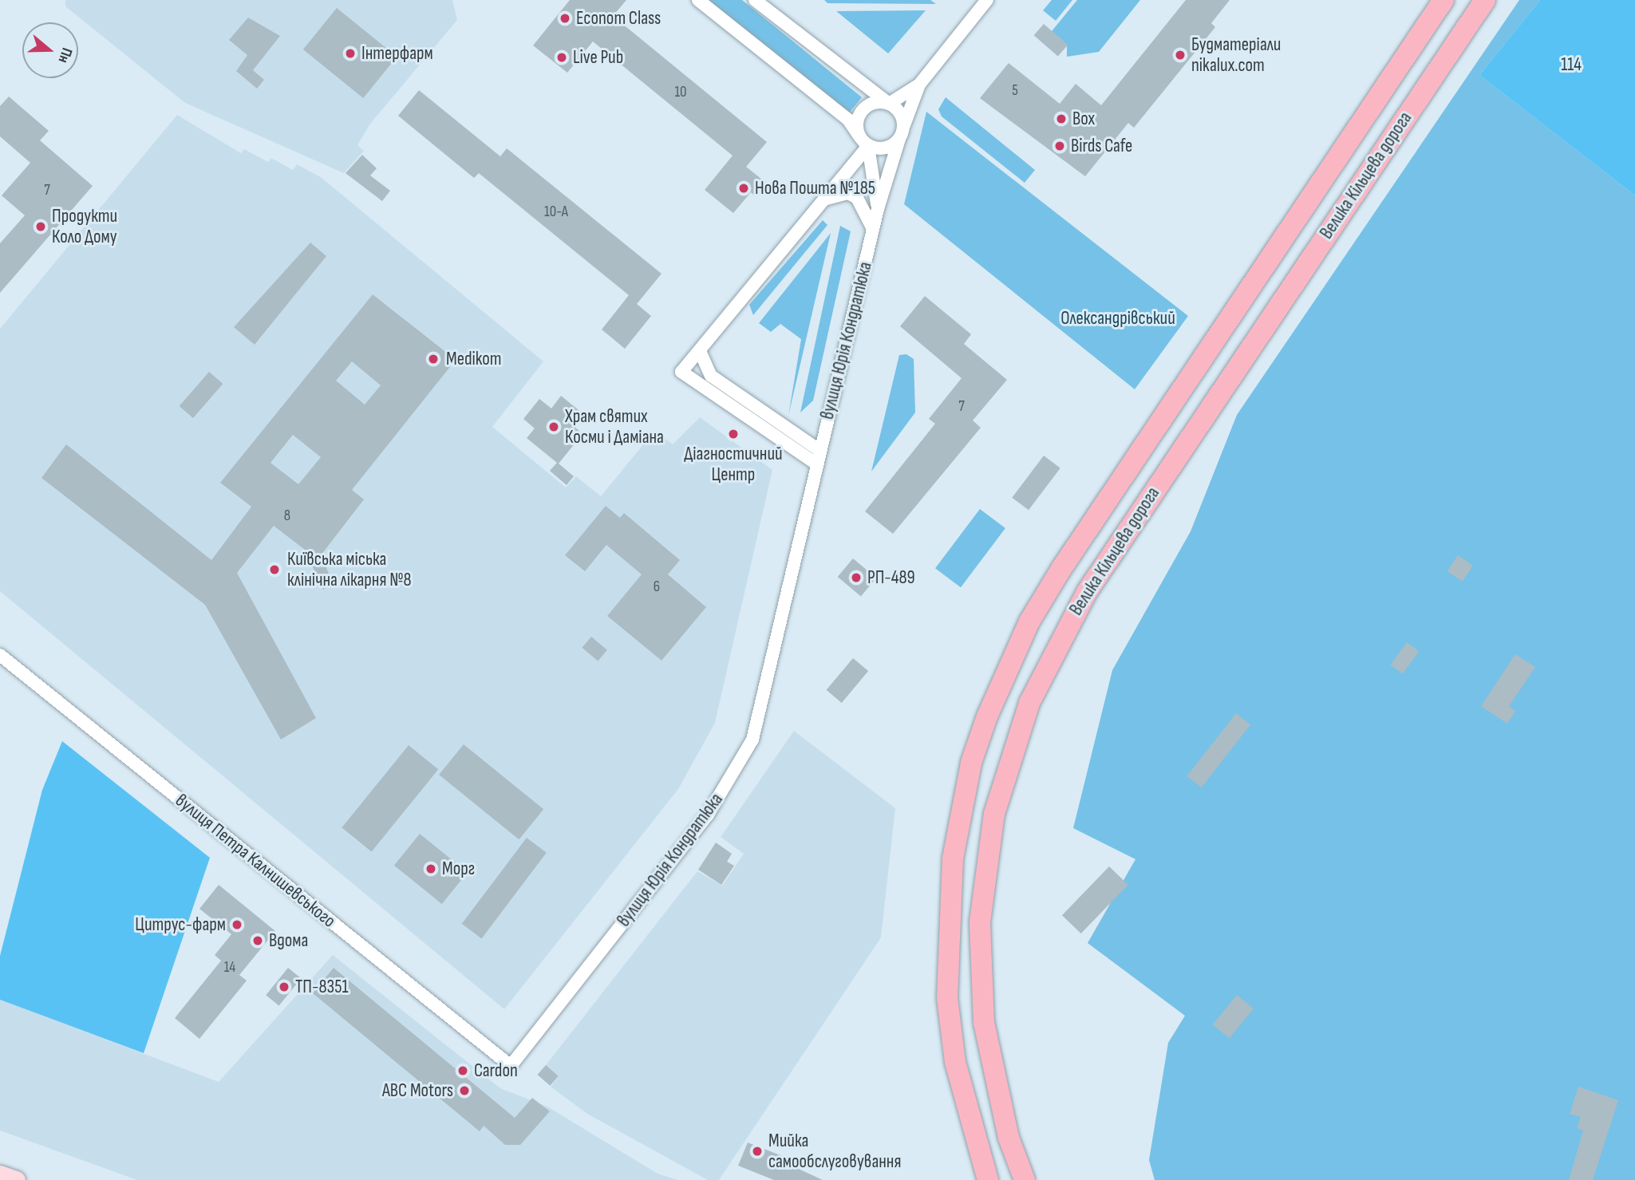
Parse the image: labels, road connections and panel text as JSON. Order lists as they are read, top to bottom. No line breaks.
{"streets":{"main road":["Велика Кільцева дорога"],"street":["вулиця Юрія Кондратюка","вулиця Петра Калнишевського"]},"crossings":[["вулиця Юрія Кондратюка","вулиця Петра Калнишевського"]],"parks":["114","Олександрівський"],"places":["Econom Class","Інтерфарм","Будматеріали nikalux.com","Live Pub","Box","Birds Cafe","Нова Пошта №185","Продукти Коло Дому","Medikom","Храм святих Косми і Даміана","Діагностичний Центр","Київська міська клінічна лікарня №8","РП-489","Морг","Цитрус-фарм","Вдома","ТП-8351","Cardon","ABC Motors","Мийка самообслуговування"],"house_numbers":["5","10","7","10-А","7","8","6","14"],"north":"right"}
